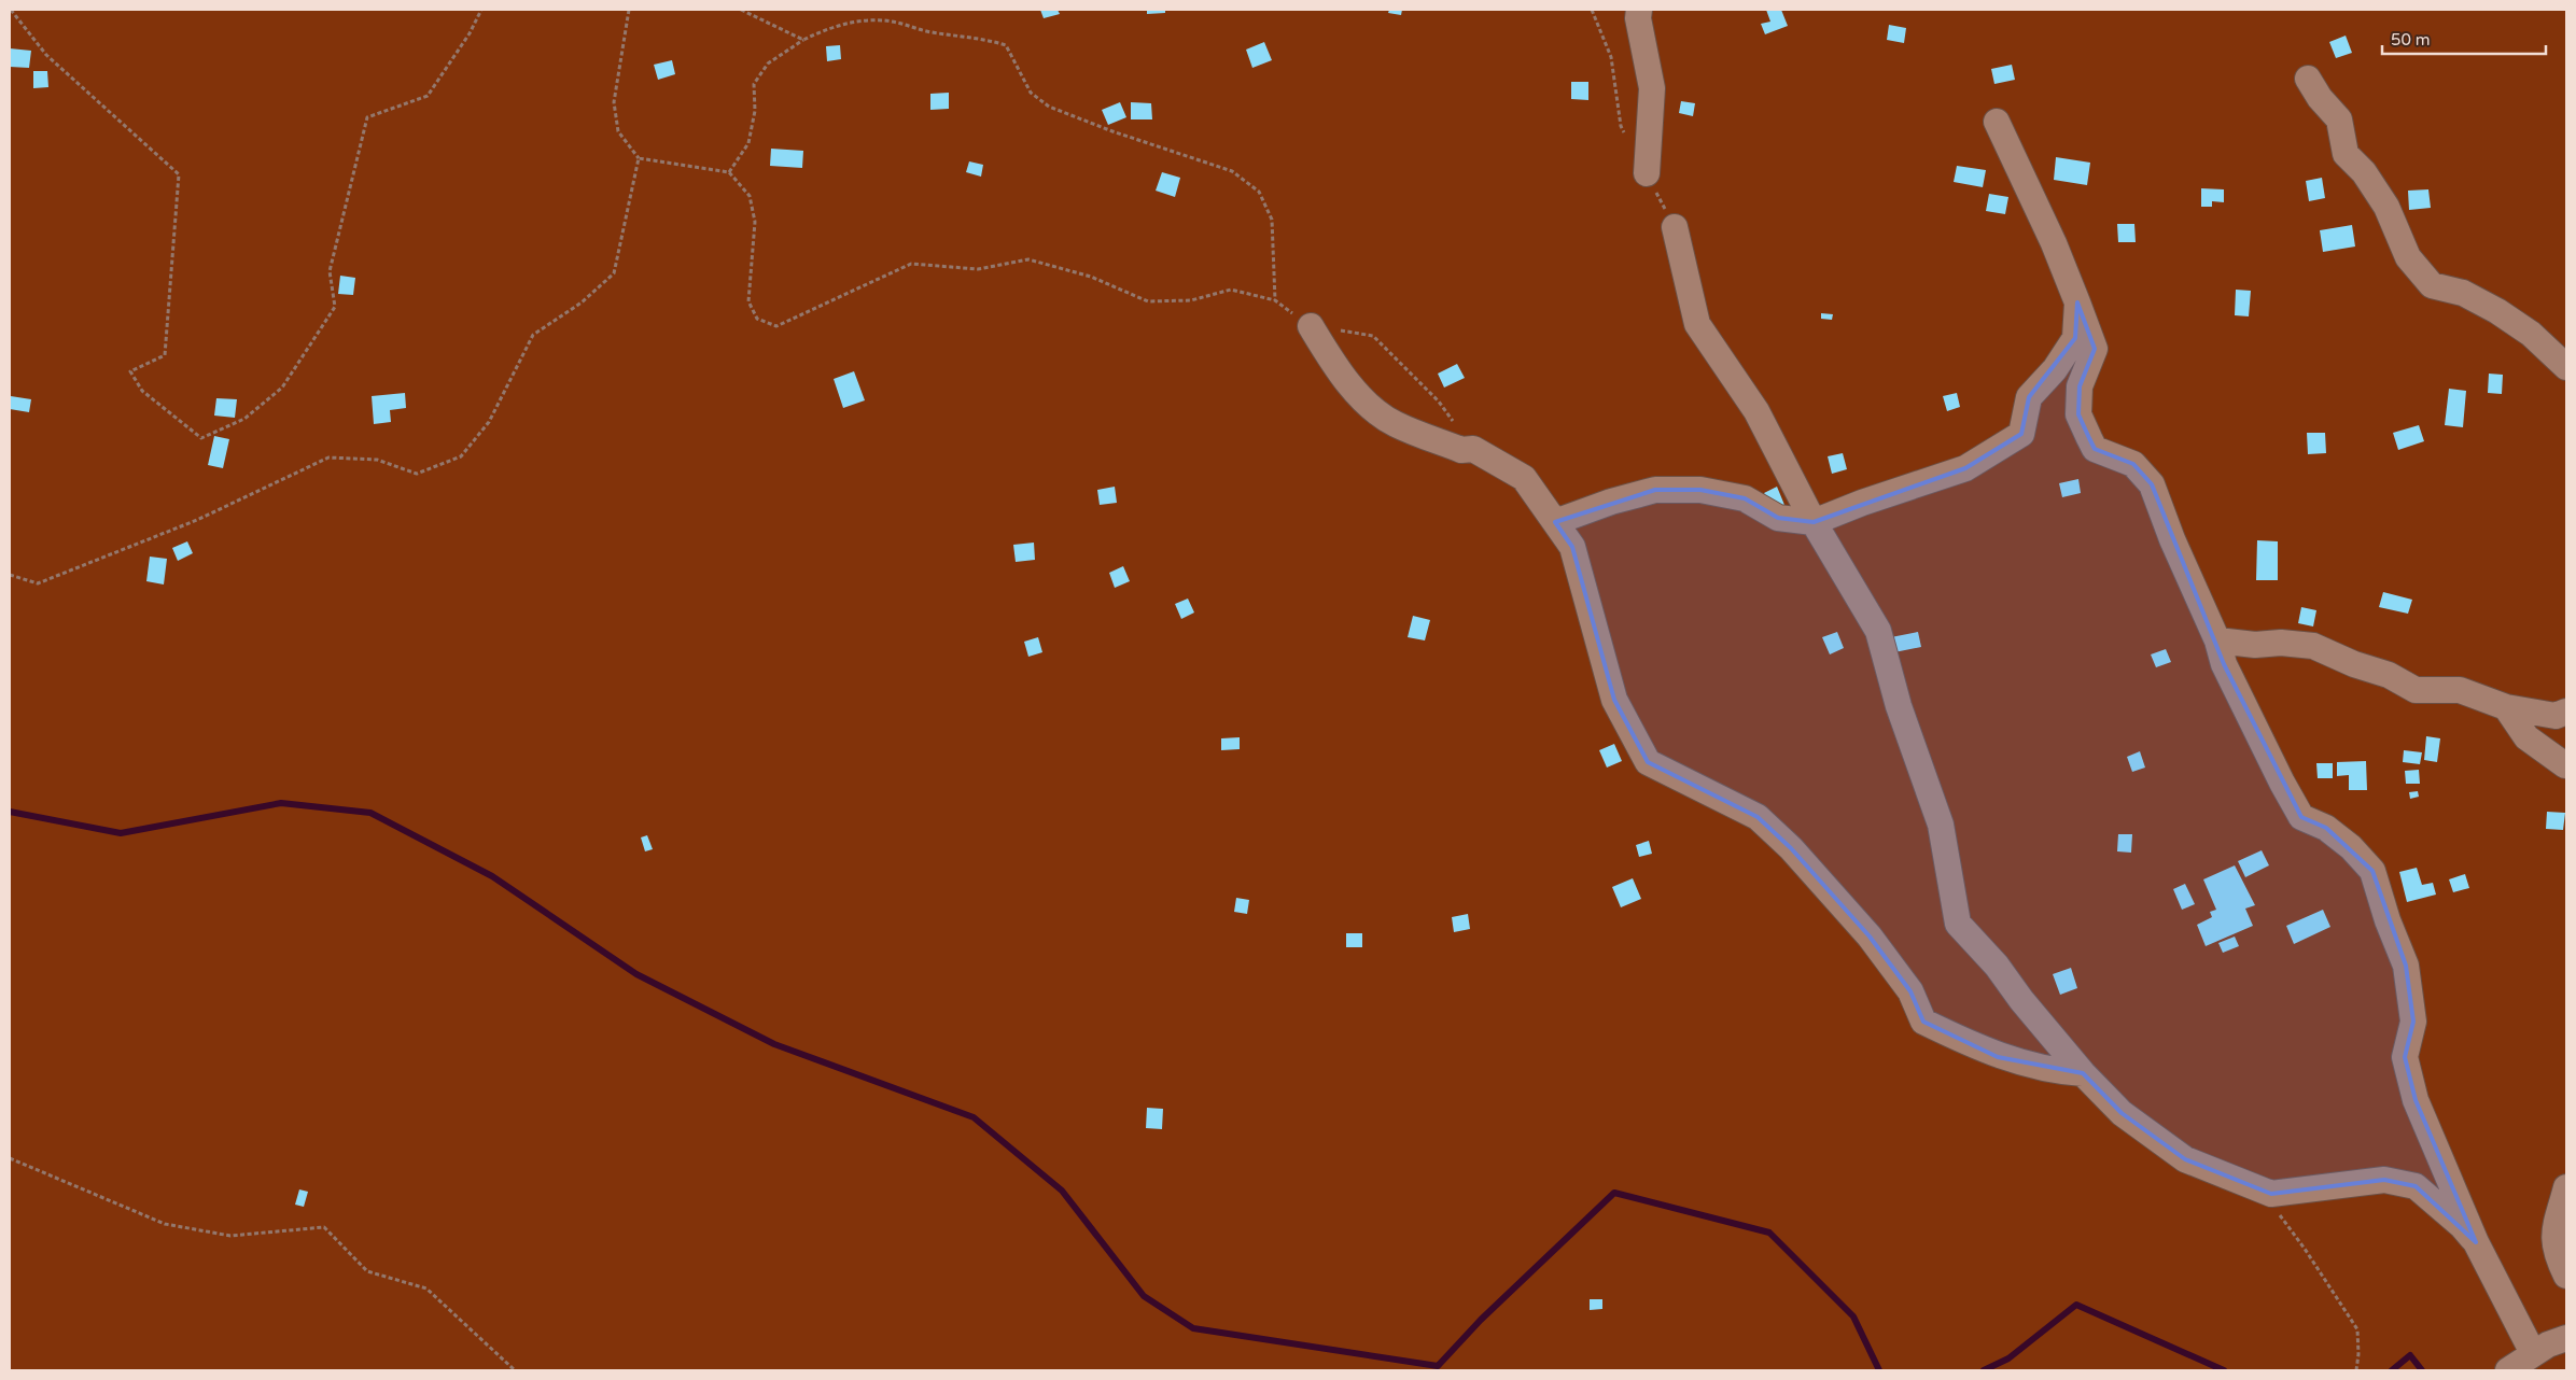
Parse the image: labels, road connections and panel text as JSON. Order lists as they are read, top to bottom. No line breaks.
{"scale_bar":"50 m"}
